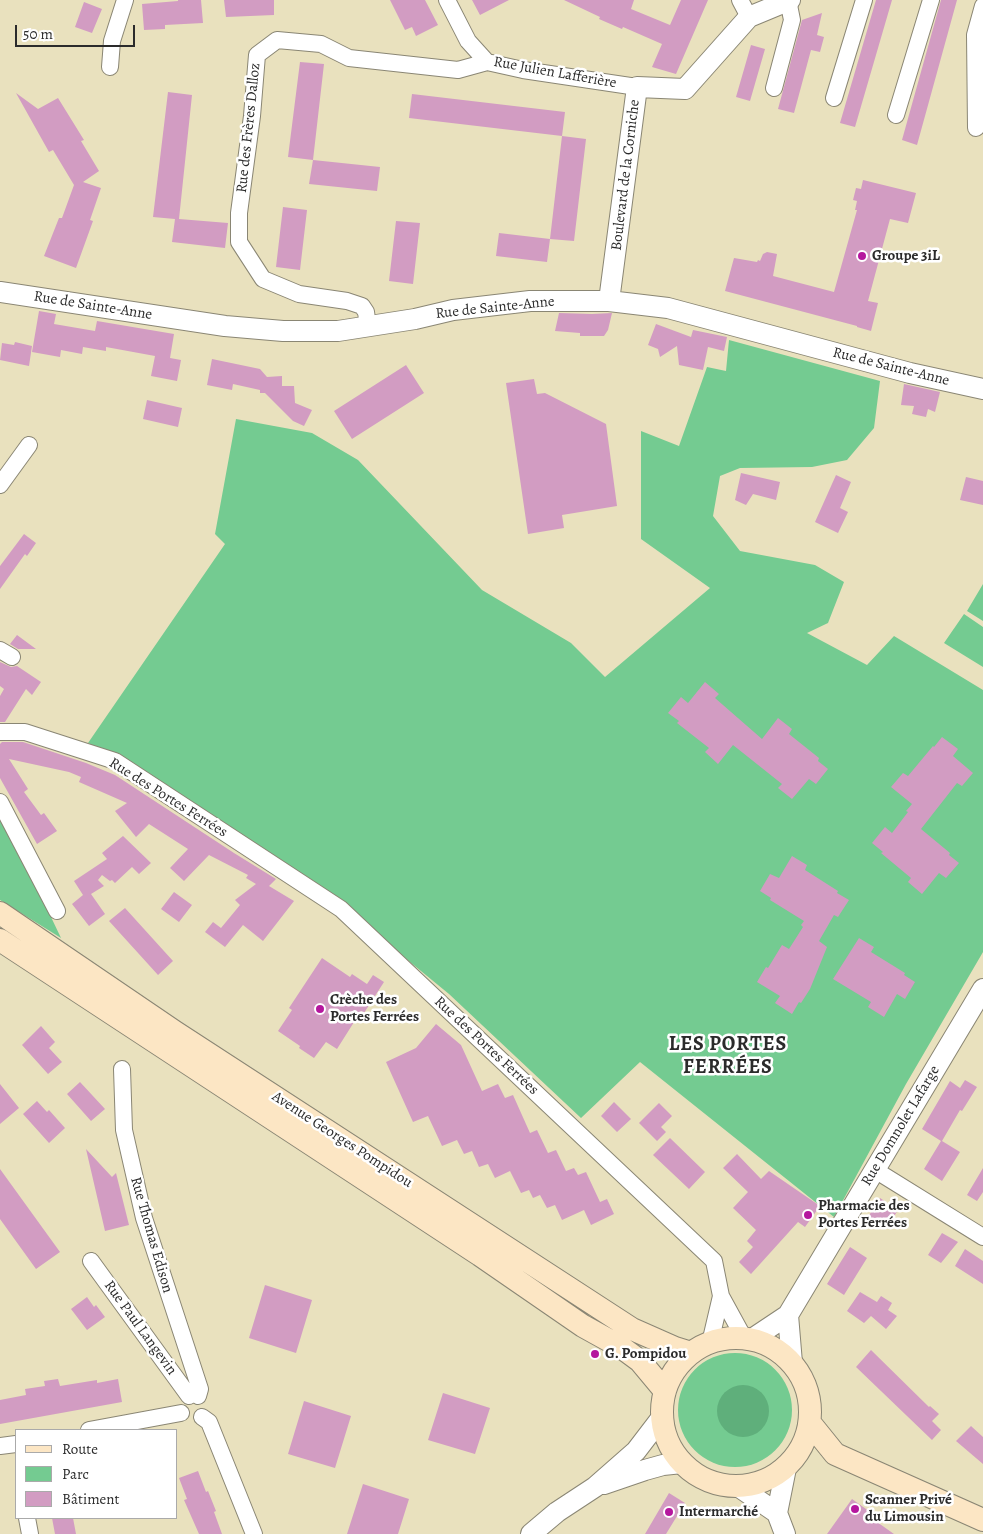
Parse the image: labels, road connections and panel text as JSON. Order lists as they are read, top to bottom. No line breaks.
{"streets":{"main road":["Avenue Georges Pompidou"],"street":["Rue Julien Lafferière","Rue des Frères Dalloz","Boulevard de la Corniche","Rue de Sainte-Anne","Rue des Portes Ferrées","Rue Domnolet Lafarge","Rue Thomas Edison","Rue Paul Langevin"]},"crossings":[["Rue Julien Lafferière","Rue des Frères Dalloz"],["Rue Julien Lafferière","Boulevard de la Corniche"],["Rue des Frères Dalloz","Rue de Sainte-Anne"],["Boulevard de la Corniche","Rue de Sainte-Anne"],["Rue des Portes Ferrées","Rue Domnolet Lafarge"],["Rue des Portes Ferrées","Avenue Georges Pompidou"],["Rue Domnolet Lafarge","Avenue Georges Pompidou"],["Rue Thomas Edison","Rue Paul Langevin"]],"districts":["LES PORTES FERRÉES"],"places":["Groupe 3iL","Crèche des Portes Ferrées","Pharmacie des Portes Ferrées","G. Pompidou","Scanner Privé du Limousin","Intermarché"],"legend":["Route","Parc","Bâtiment"],"scale_bar":"50 m"}
